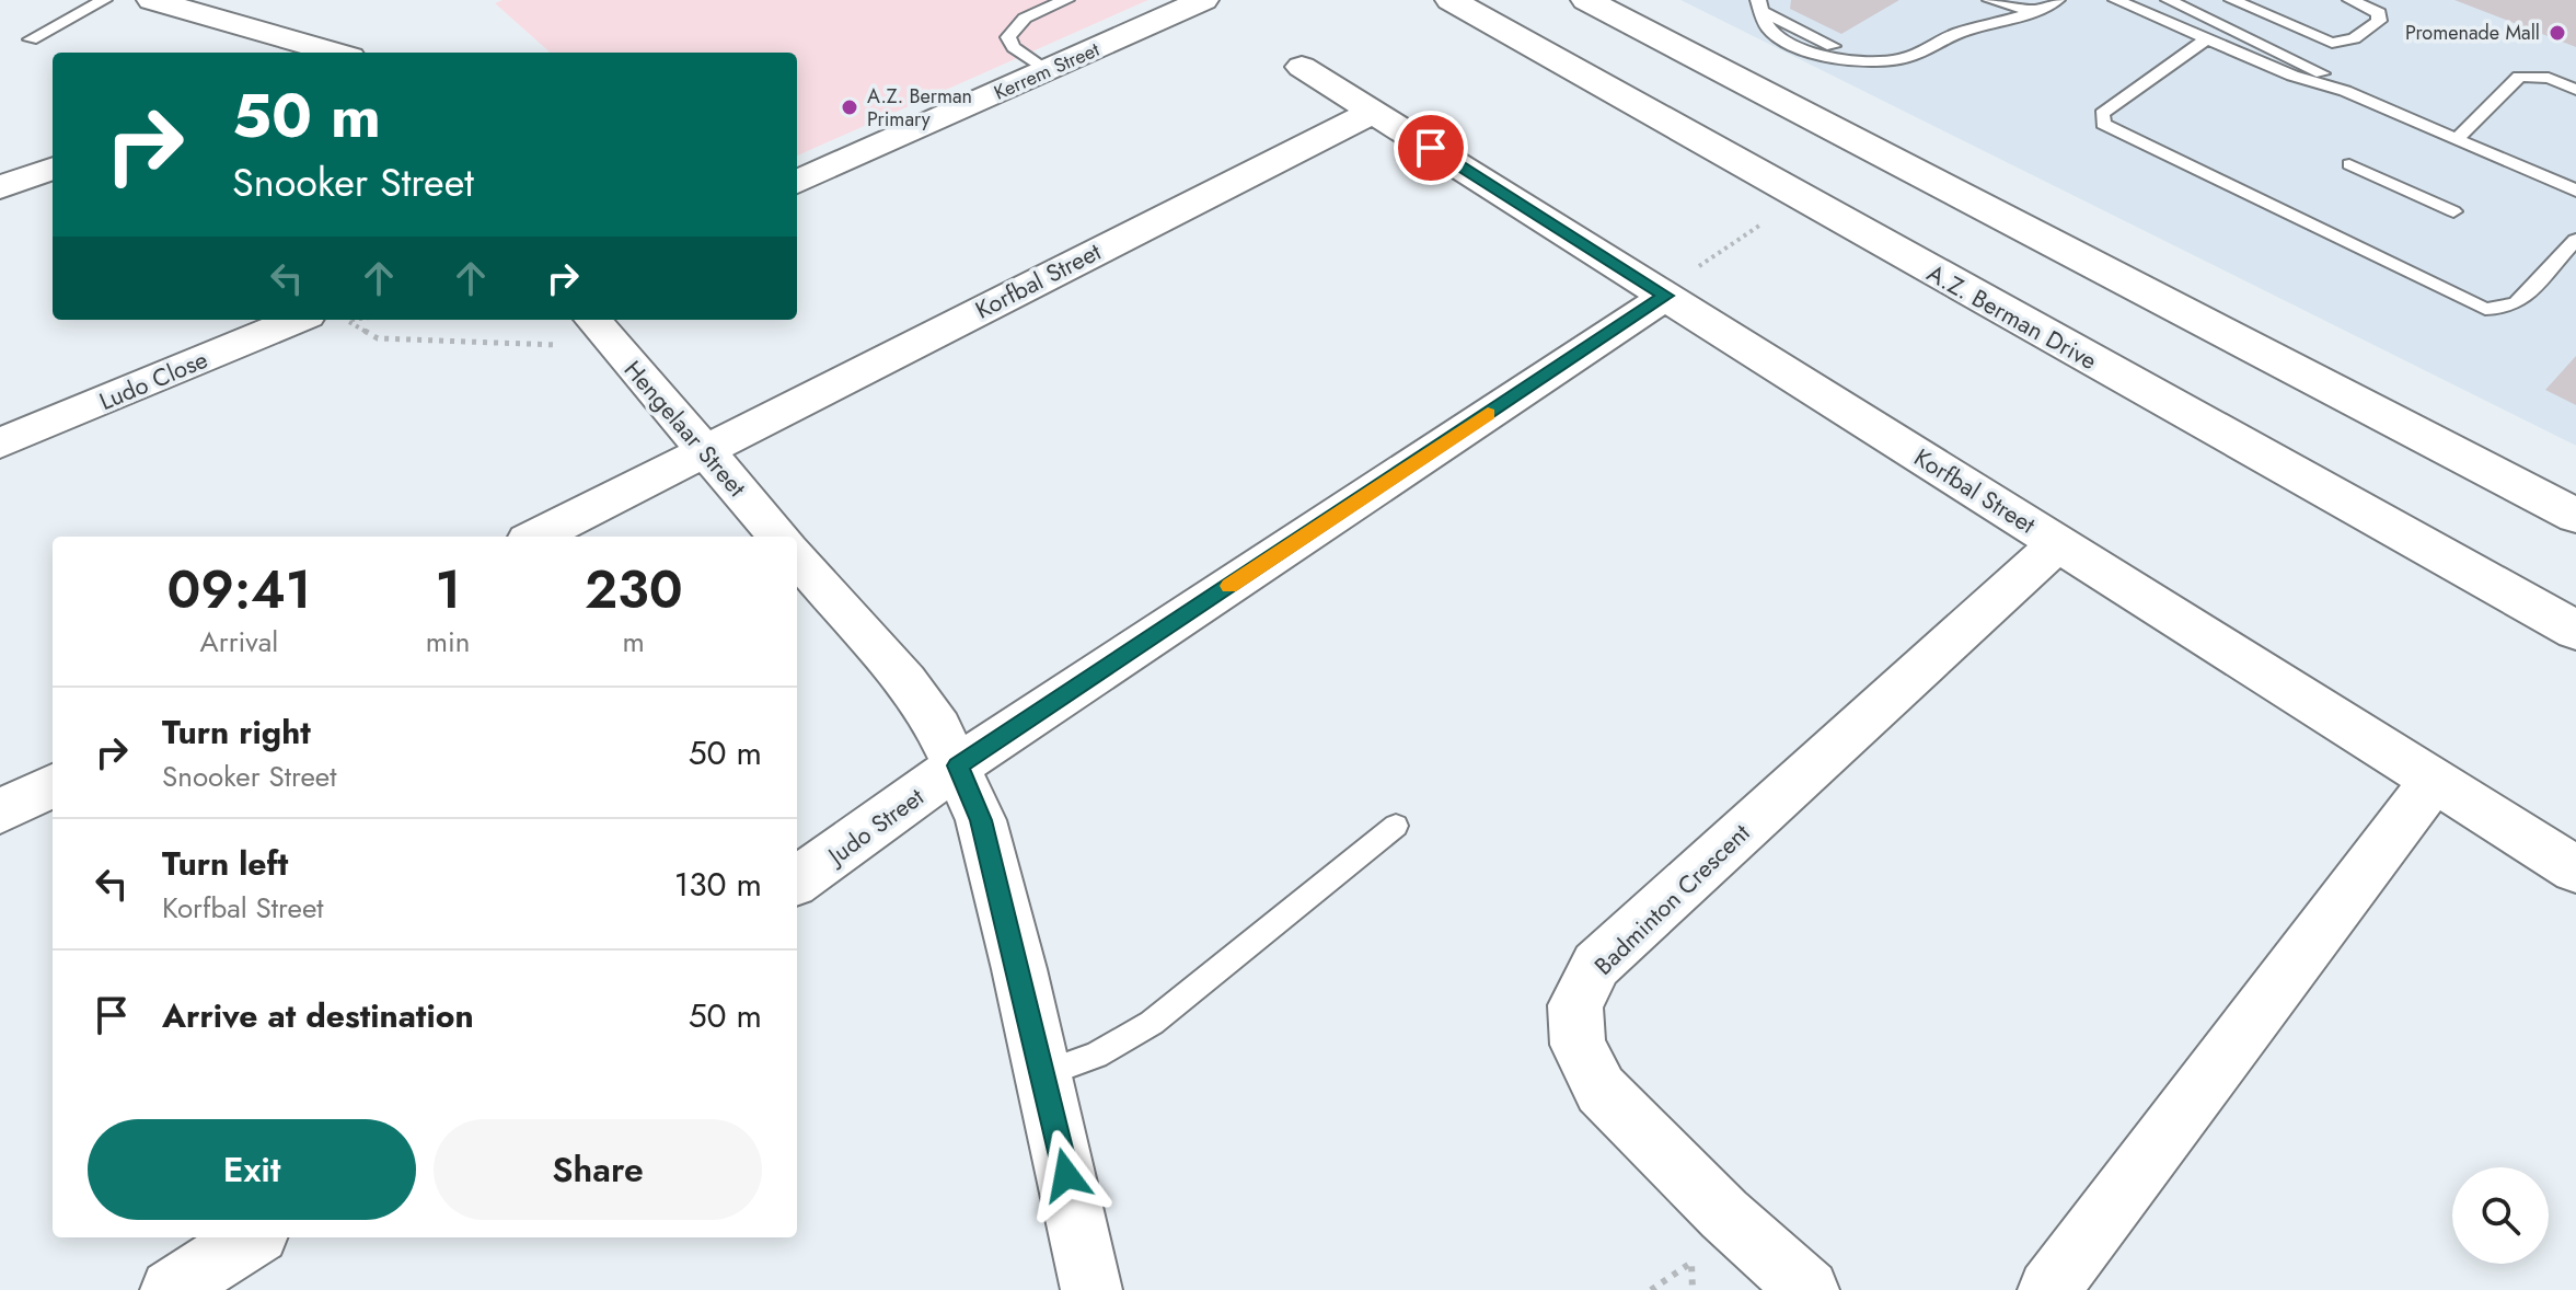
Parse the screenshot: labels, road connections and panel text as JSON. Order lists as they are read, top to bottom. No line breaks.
{"streets":{"main road":["A.Z. Berman Drive"],"street":["Kerrem Street","Korfbal Street","Ludo Close","Hengelaar Street","Judo Street","Badminton Crescent"]},"crossings":[["Korfbal Street","Hengelaar Street"],["Korfbal Street","Judo Street"],["Korfbal Street","Badminton Crescent"]],"places":["Promenade Mall","A.Z. Berman Primary"],"page":{"turn":["50 m","Snooker Street"],"eta":["09:41","Arrival","1","min","230","m"],"list":[{"name":"Turn right","note":"Snooker Street","value":"50 m"},{"name":"Turn left","note":"Korfbal Street","value":"130 m"},{"name":"Arrive at destination","value":"50 m"}],"buttons":["Exit","Share"]}}
